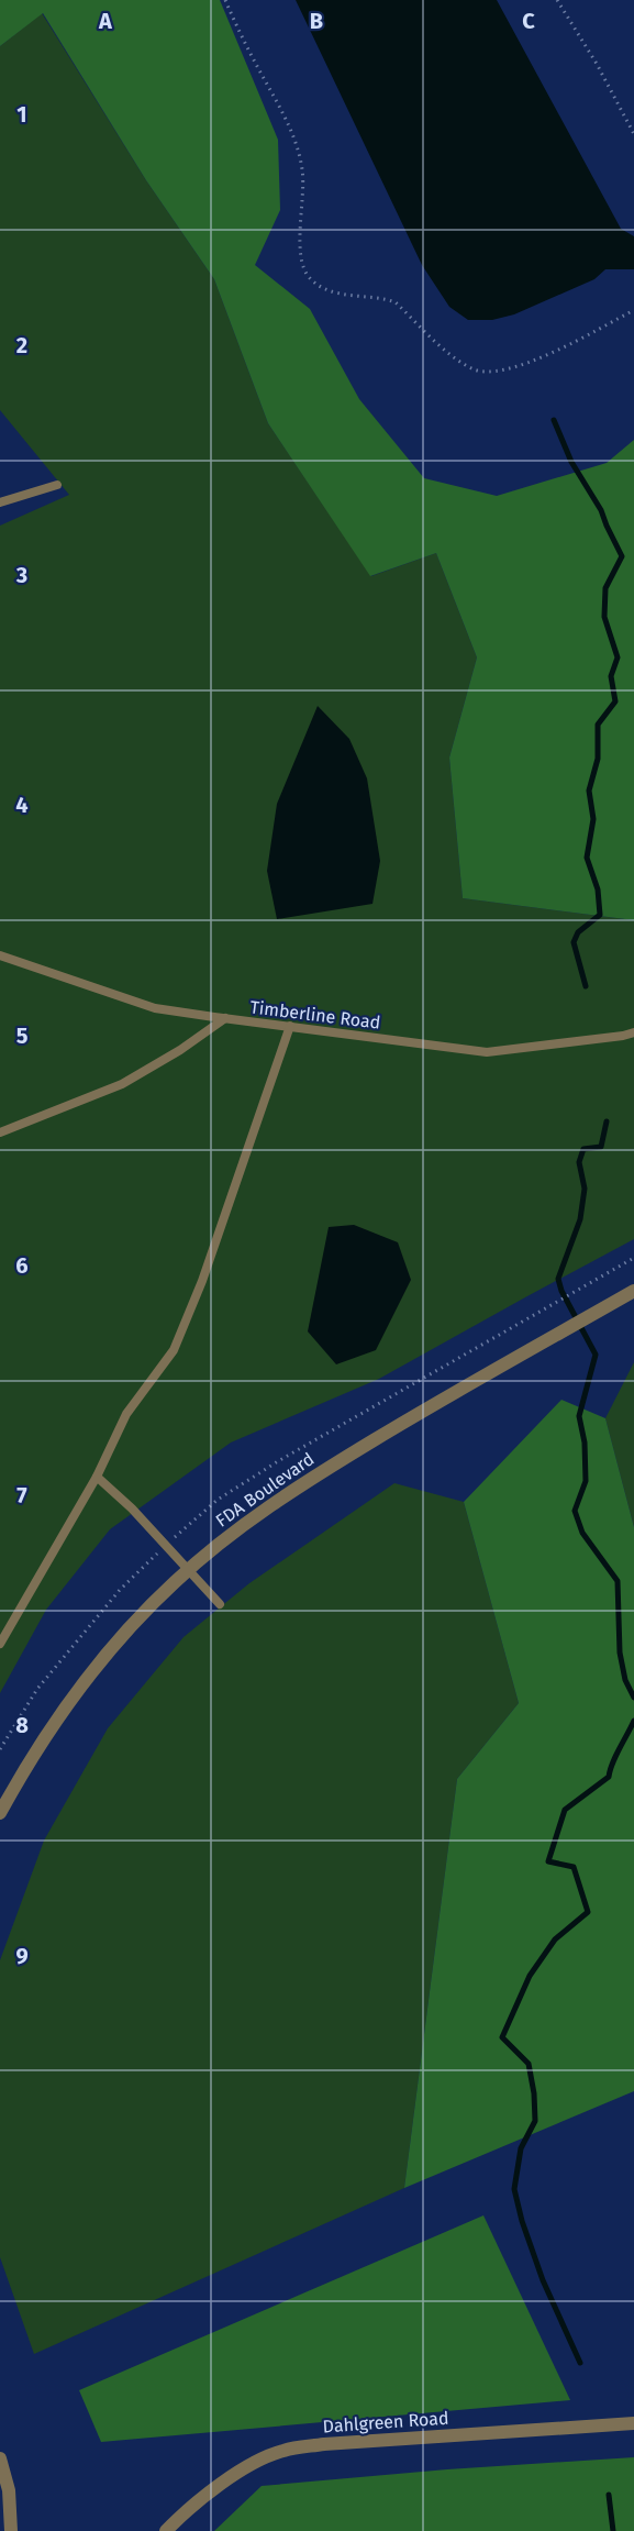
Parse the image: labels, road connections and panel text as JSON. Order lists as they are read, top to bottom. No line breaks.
{"streets":{"street":["FDA Boulevard","Dahlgreen Road"],"lane":["Timberline Road"]},"grid":{"columns":["A","B","C"],"rows":["1","2","3","4","5","6","7","8","9"]}}
